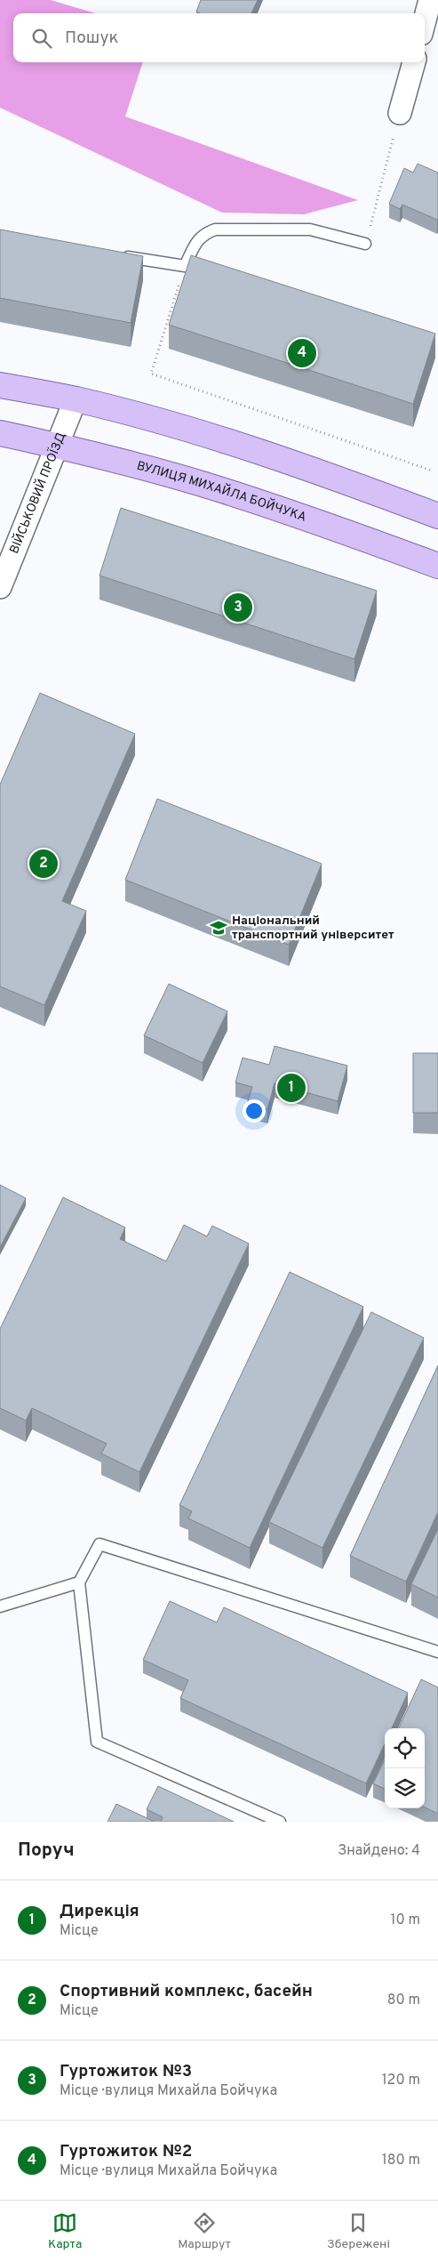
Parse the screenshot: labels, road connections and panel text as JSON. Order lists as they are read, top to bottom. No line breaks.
{"streets":{"main road":["ВУЛИЦЯ МИХАЙЛА БОЙЧУКА"],"street":["ВІЙСЬКОВИЙ ПРОЇЗД"]},"crossings":[["ВУЛИЦЯ МИХАЙЛА БОЙЧУКА","ВІЙСЬКОВИЙ ПРОЇЗД"]],"places":{"school or university":["Національний транспортний університет"]},"page":{"search":"Пошук","pins":["4","3","2","1"],"heading":["Поруч","Знайдено: 4"],"list":[{"mark":"1","name":"Дирекція","note":"Місце","value":"10 m"},{"mark":"2","name":"Спортивний комплекс, басейн","note":"Місце","value":"80 m"},{"mark":"3","name":"Гуртожиток №3","note":"Місце · вулиця Михайла Бойчука","value":"120 m"},{"mark":"4","name":"Гуртожиток №2","note":"Місце · вулиця Михайла Бойчука","value":"180 m"}],"nav":["Карта","Маршрут","Збережені"]}}
